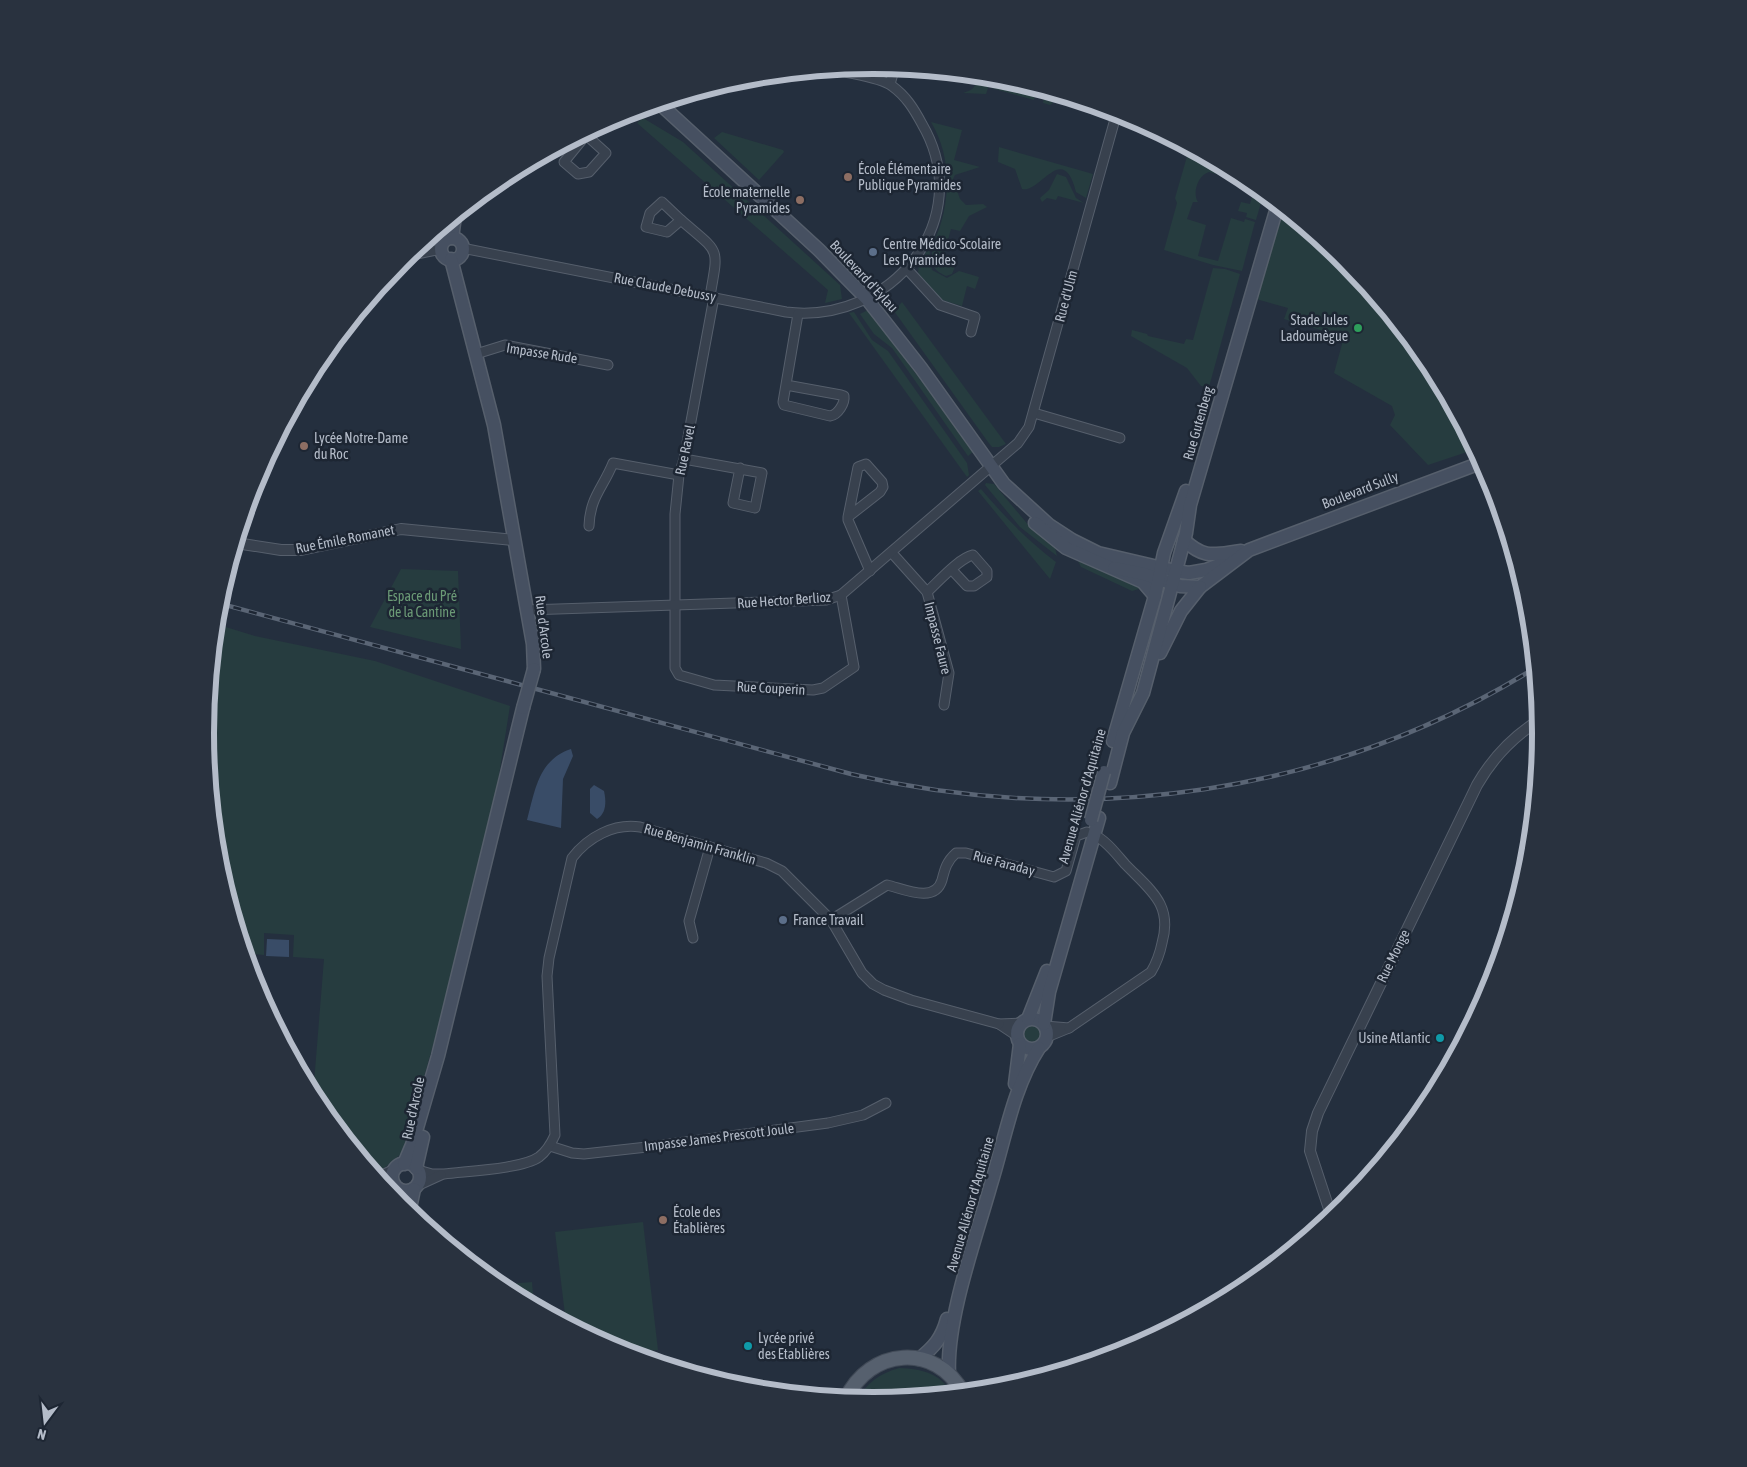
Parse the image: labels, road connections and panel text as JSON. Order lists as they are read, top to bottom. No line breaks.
{"streets":{"main road":["Boulevard d'Eylau","Rue Gutenberg","Boulevard Sully","Rue d'Arcole","Avenue Aliénor d'Aquitaine"],"street":["Rue Claude Debussy","Rue d'Ulm","Impasse Rude","Rue Ravel","Rue Émile Romanet","Rue Hector Berlioz","Impasse Faure","Rue Couperin","Rue Benjamin Franklin","Rue Faraday","Rue Monge","Impasse James Prescott Joule"]},"crossings":[["Boulevard d'Eylau","Rue Claude Debussy"],["Boulevard d'Eylau","Rue d'Ulm"],["Boulevard d'Eylau","Rue Gutenberg"],["Boulevard d'Eylau","Boulevard Sully"],["Boulevard d'Eylau","Rue Hector Berlioz"],["Boulevard d'Eylau","Avenue Aliénor d'Aquitaine"],["Rue Claude Debussy","Rue Ravel"],["Rue Claude Debussy","Rue d'Arcole"],["Rue d'Ulm","Rue Hector Berlioz"],["Impasse Rude","Rue d'Arcole"],["Rue Gutenberg","Boulevard Sully"],["Rue Gutenberg","Avenue Aliénor d'Aquitaine"],["Rue Ravel","Rue Hector Berlioz"],["Rue Ravel","Rue Couperin"],["Boulevard Sully","Avenue Aliénor d'Aquitaine"],["Rue Émile Romanet","Rue d'Arcole"],["Rue Hector Berlioz","Rue d'Arcole"],["Rue Hector Berlioz","Impasse Faure"],["Rue Hector Berlioz","Rue Couperin"],["Avenue Aliénor d'Aquitaine","Rue Benjamin Franklin"],["Avenue Aliénor d'Aquitaine","Rue Faraday"],["Rue Benjamin Franklin","Rue Faraday"],["Rue Benjamin Franklin","Impasse James Prescott Joule"]],"parks":["Espace du Pré de la Cantine"],"places":["École Élémentaire Publique Pyramides","École maternelle Pyramides","Centre Médico-Scolaire Les Pyramides","Stade Jules Ladoumègue","Lycée Notre-Dame du Roc","France Travail","Usine Atlantic","École des Établières","Lycée privé des Etablières"],"north":"bottom"}
